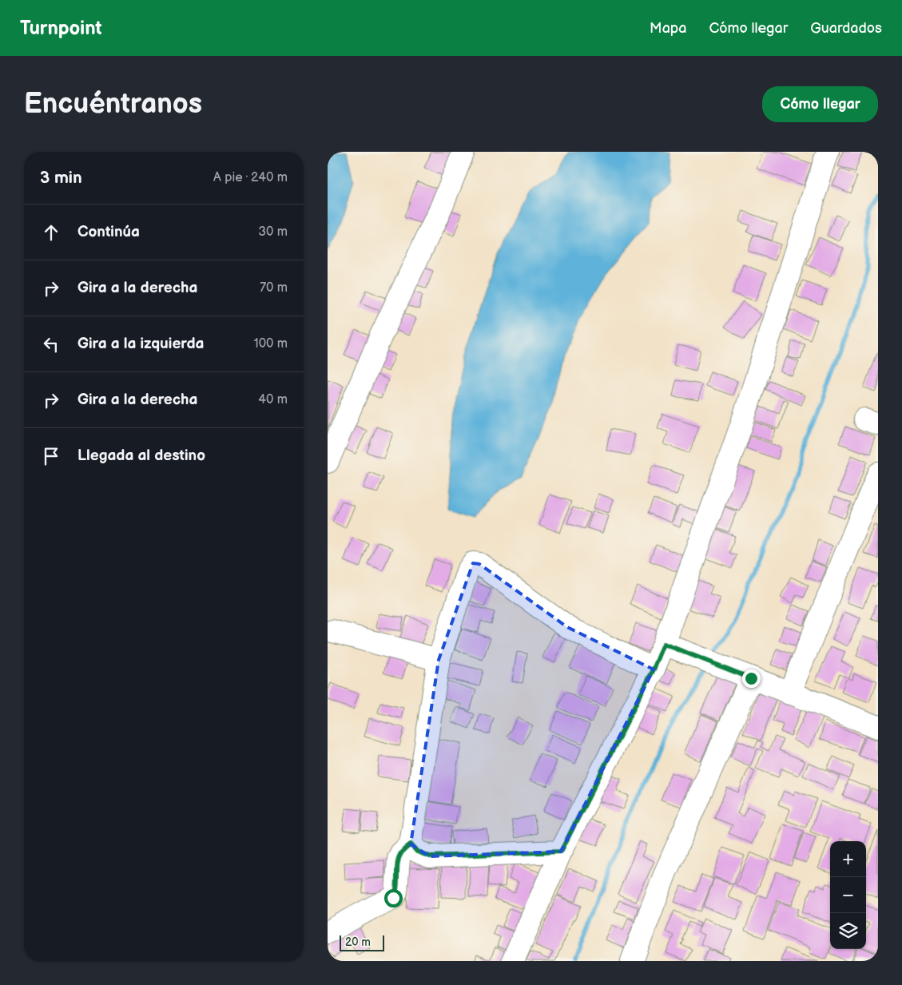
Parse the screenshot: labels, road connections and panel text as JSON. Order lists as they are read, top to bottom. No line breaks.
{"scale_bar":"20 m","page":{"header":"Turnpoint","nav":["Mapa","Cómo llegar","Guardados"],"buttons":"Cómo llegar","title":"Encuéntranos","heading":["3 min","A pie · 240 m"],"list":[["Continúa","30 m"],["Gira a la derecha","70 m"],["Gira a la izquierda","100 m"],["Gira a la derecha","40 m"],"Llegada al destino"],"map_buttons":["+","−"],"scale":"20 m"}}
